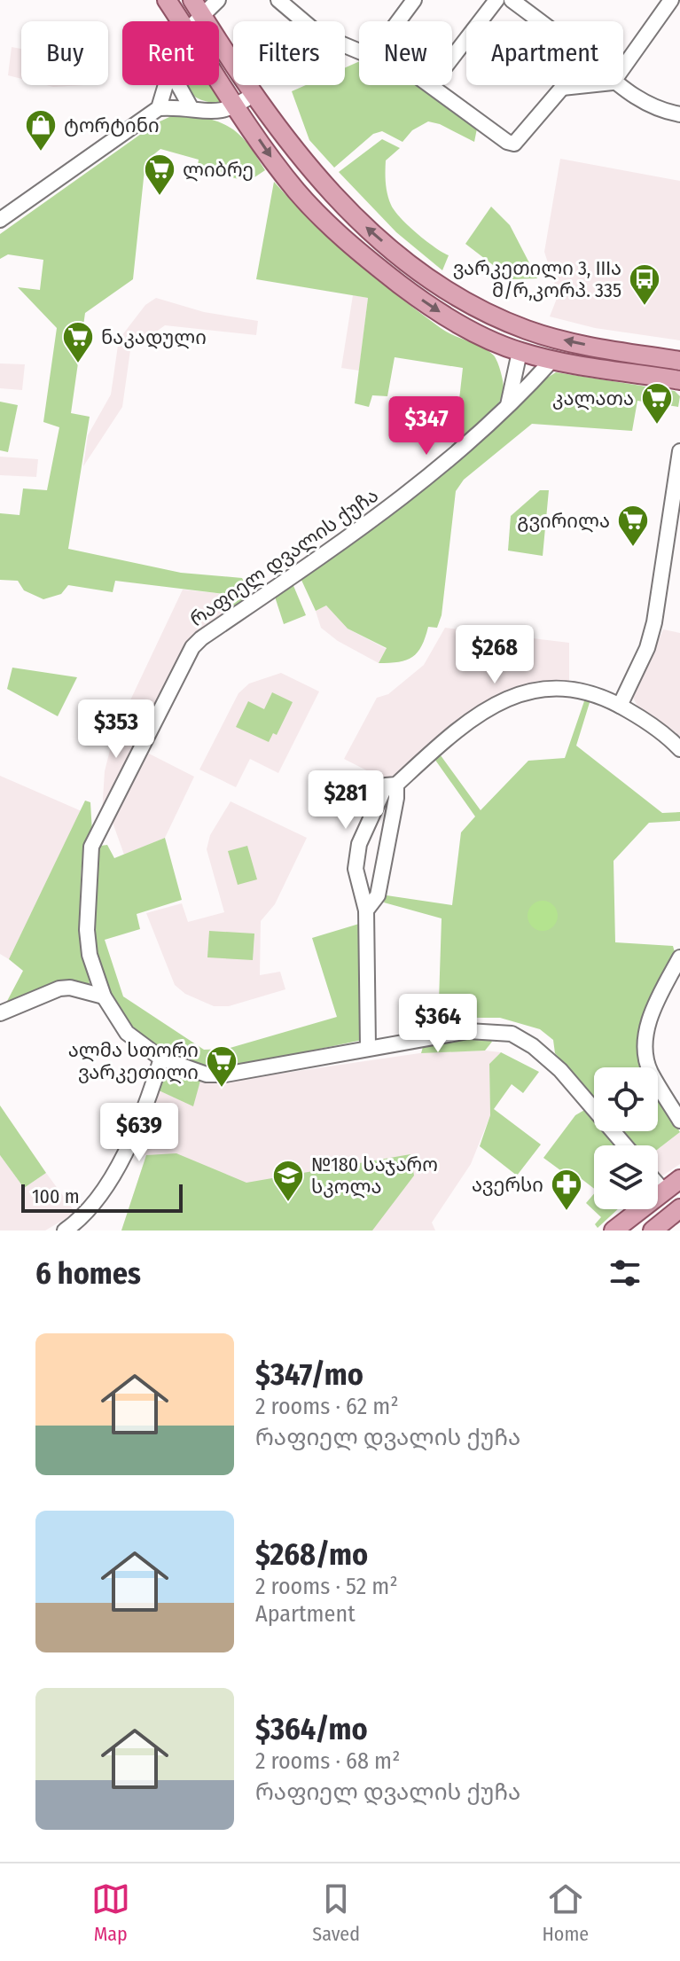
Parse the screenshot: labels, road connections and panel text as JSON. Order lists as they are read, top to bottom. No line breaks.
{"streets":{"street":["რაფიელ დვალის ქუჩა"]},"places":{"shop":["ტორტინი"],"supermarket":["ლიბრე","ნაკადული","კალათა","გვირილა","ალმა სთორი ვარკეთილი"],"bus stop":["ვარკეთილი 3, IIIა მ/რ,კორპ. 335"],"school or university":["№180 საჯარო სკოლა"],"pharmacy":["ავერსი"]},"scale_bar":"100 m","page":{"chip":["Buy","Rent","Filters","New","Apartment"],"price":["$347","$268","$353","$281","$364","$639"],"scale":"100 m","heading":"6 homes","list":[{"name":"$347/mo","note":"2 rooms · 62 m² · რაფიელ დვალის ქუჩა"},{"name":"$268/mo","note":"2 rooms · 52 m² · Apartment"},{"name":"$364/mo","note":"2 rooms · 68 m² · რაფიელ დვალის ქუჩა"}],"tabs":["Map","Saved","Home"]}}
